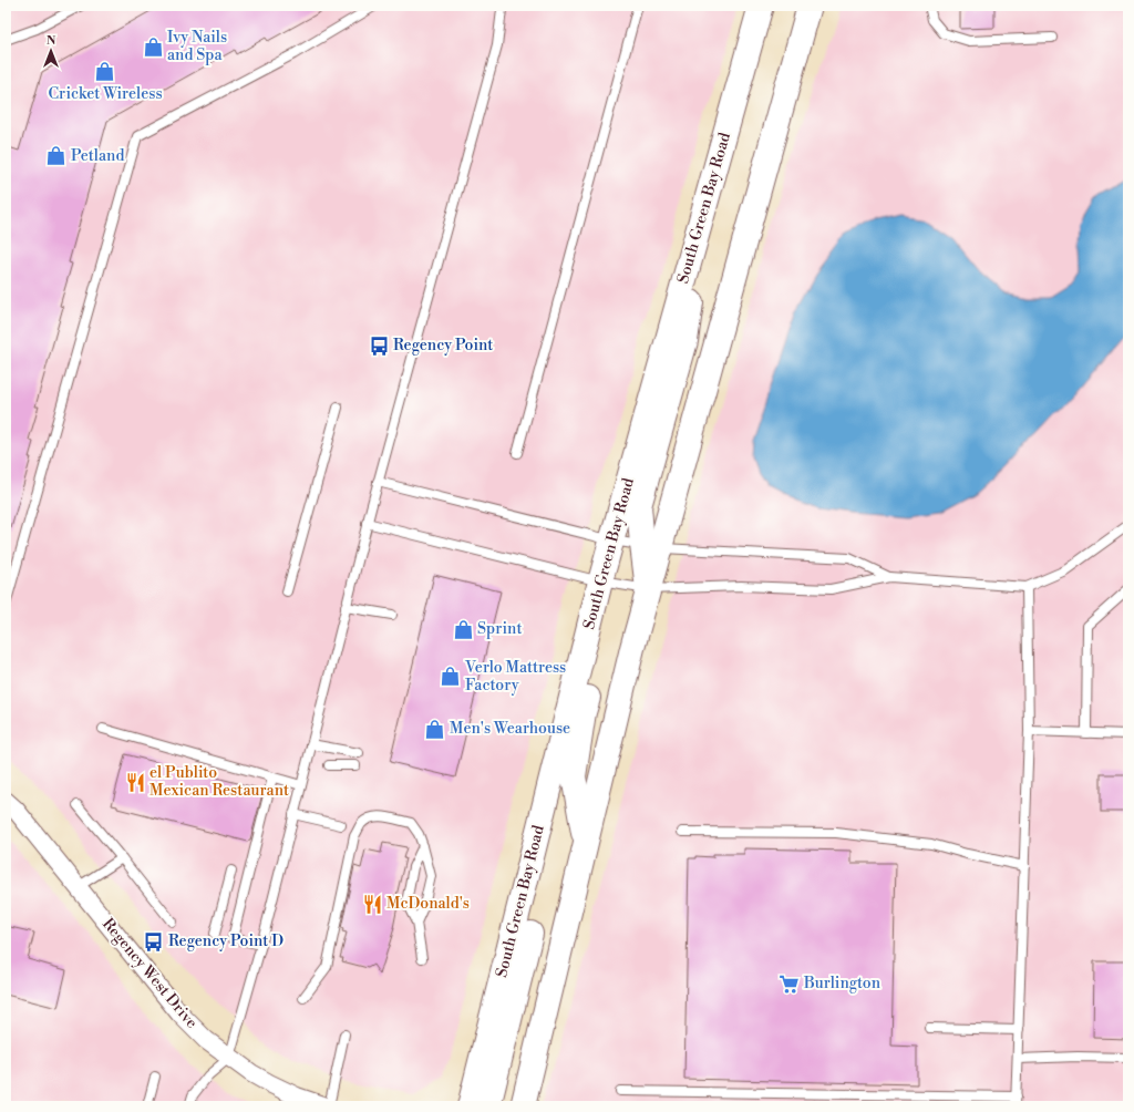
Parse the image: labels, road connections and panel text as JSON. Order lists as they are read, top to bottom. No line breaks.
{"streets":{"main road":["South Green Bay Road"],"street":["Regency West Drive"]},"places":{"shop":["Ivy Nails and Spa","Cricket Wireless","Petland","Sprint","Verlo Mattress Factory","Men's Wearhouse"],"bus stop":["Regency Point","Regency Point D"],"restaurant":["el Publito Mexican Restaurant","McDonald's"],"supermarket":["Burlington"]},"north":"top"}
